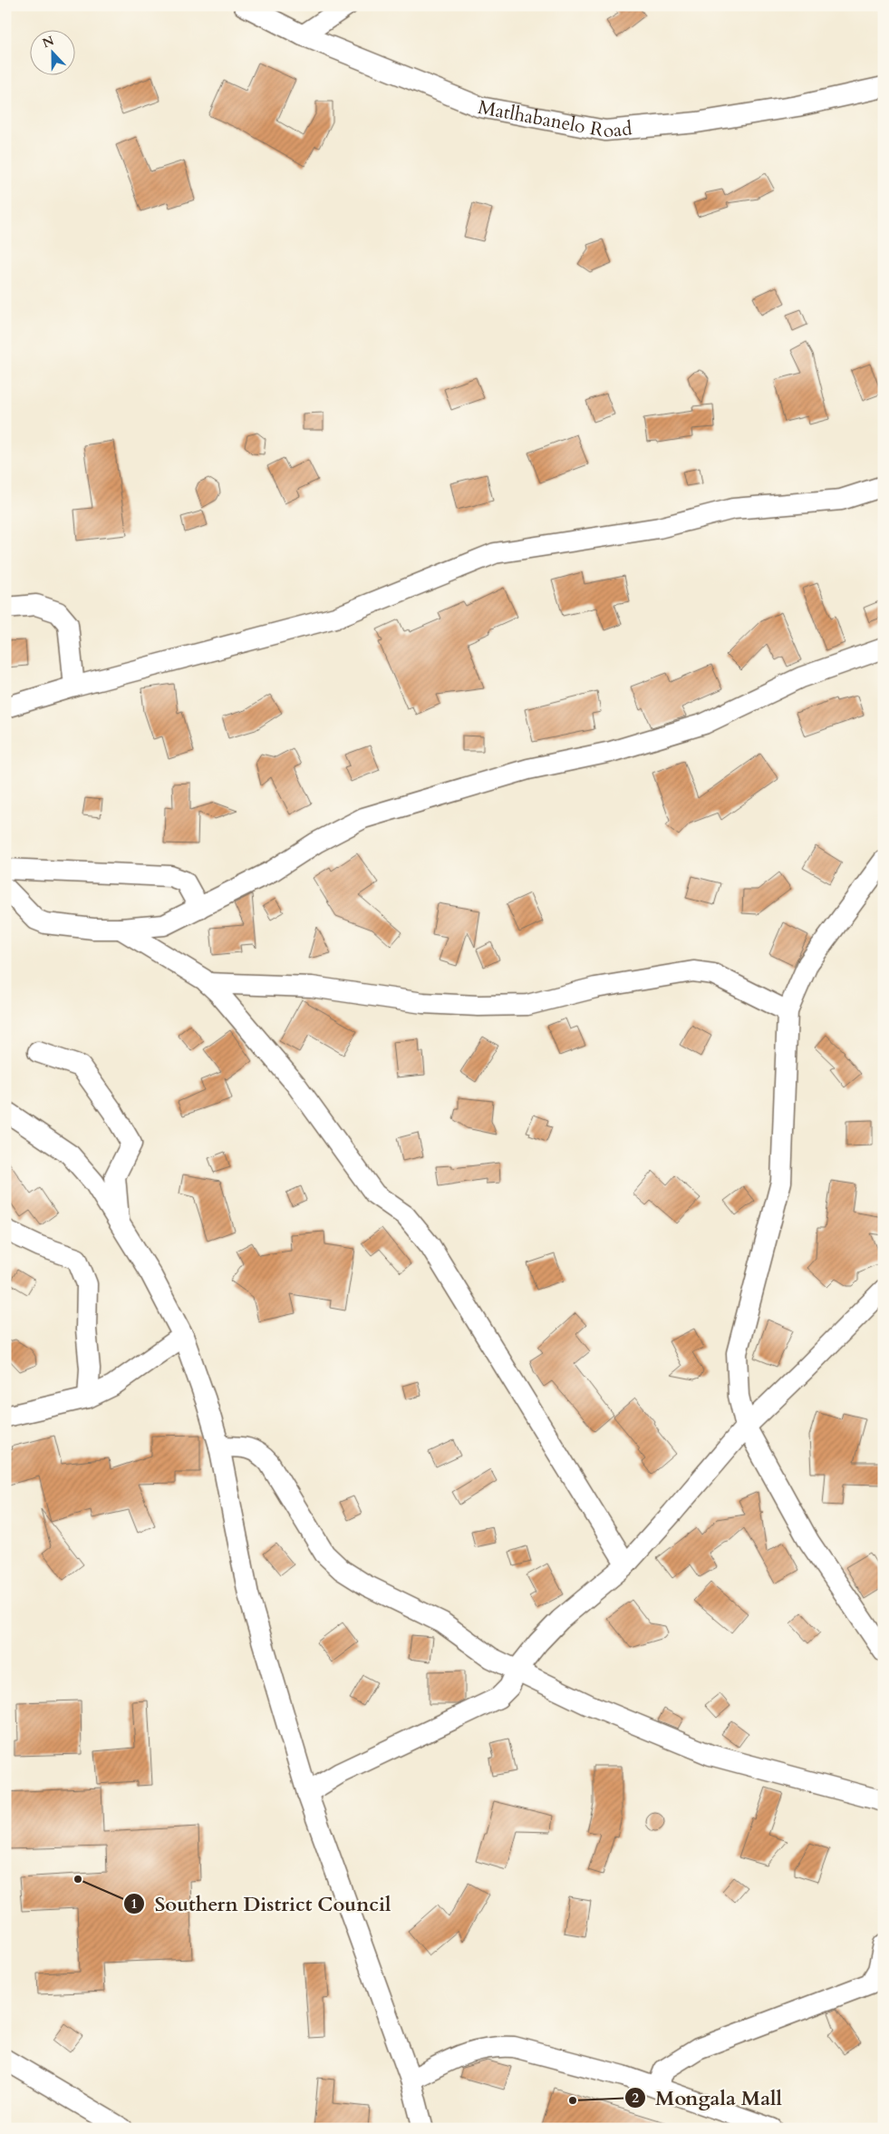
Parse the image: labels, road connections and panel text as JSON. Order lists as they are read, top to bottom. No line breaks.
{"streets":{"street":["Matlhabanelo Road"]},"places":["Southern District Council","Mongala Mall"],"north":"top"}
